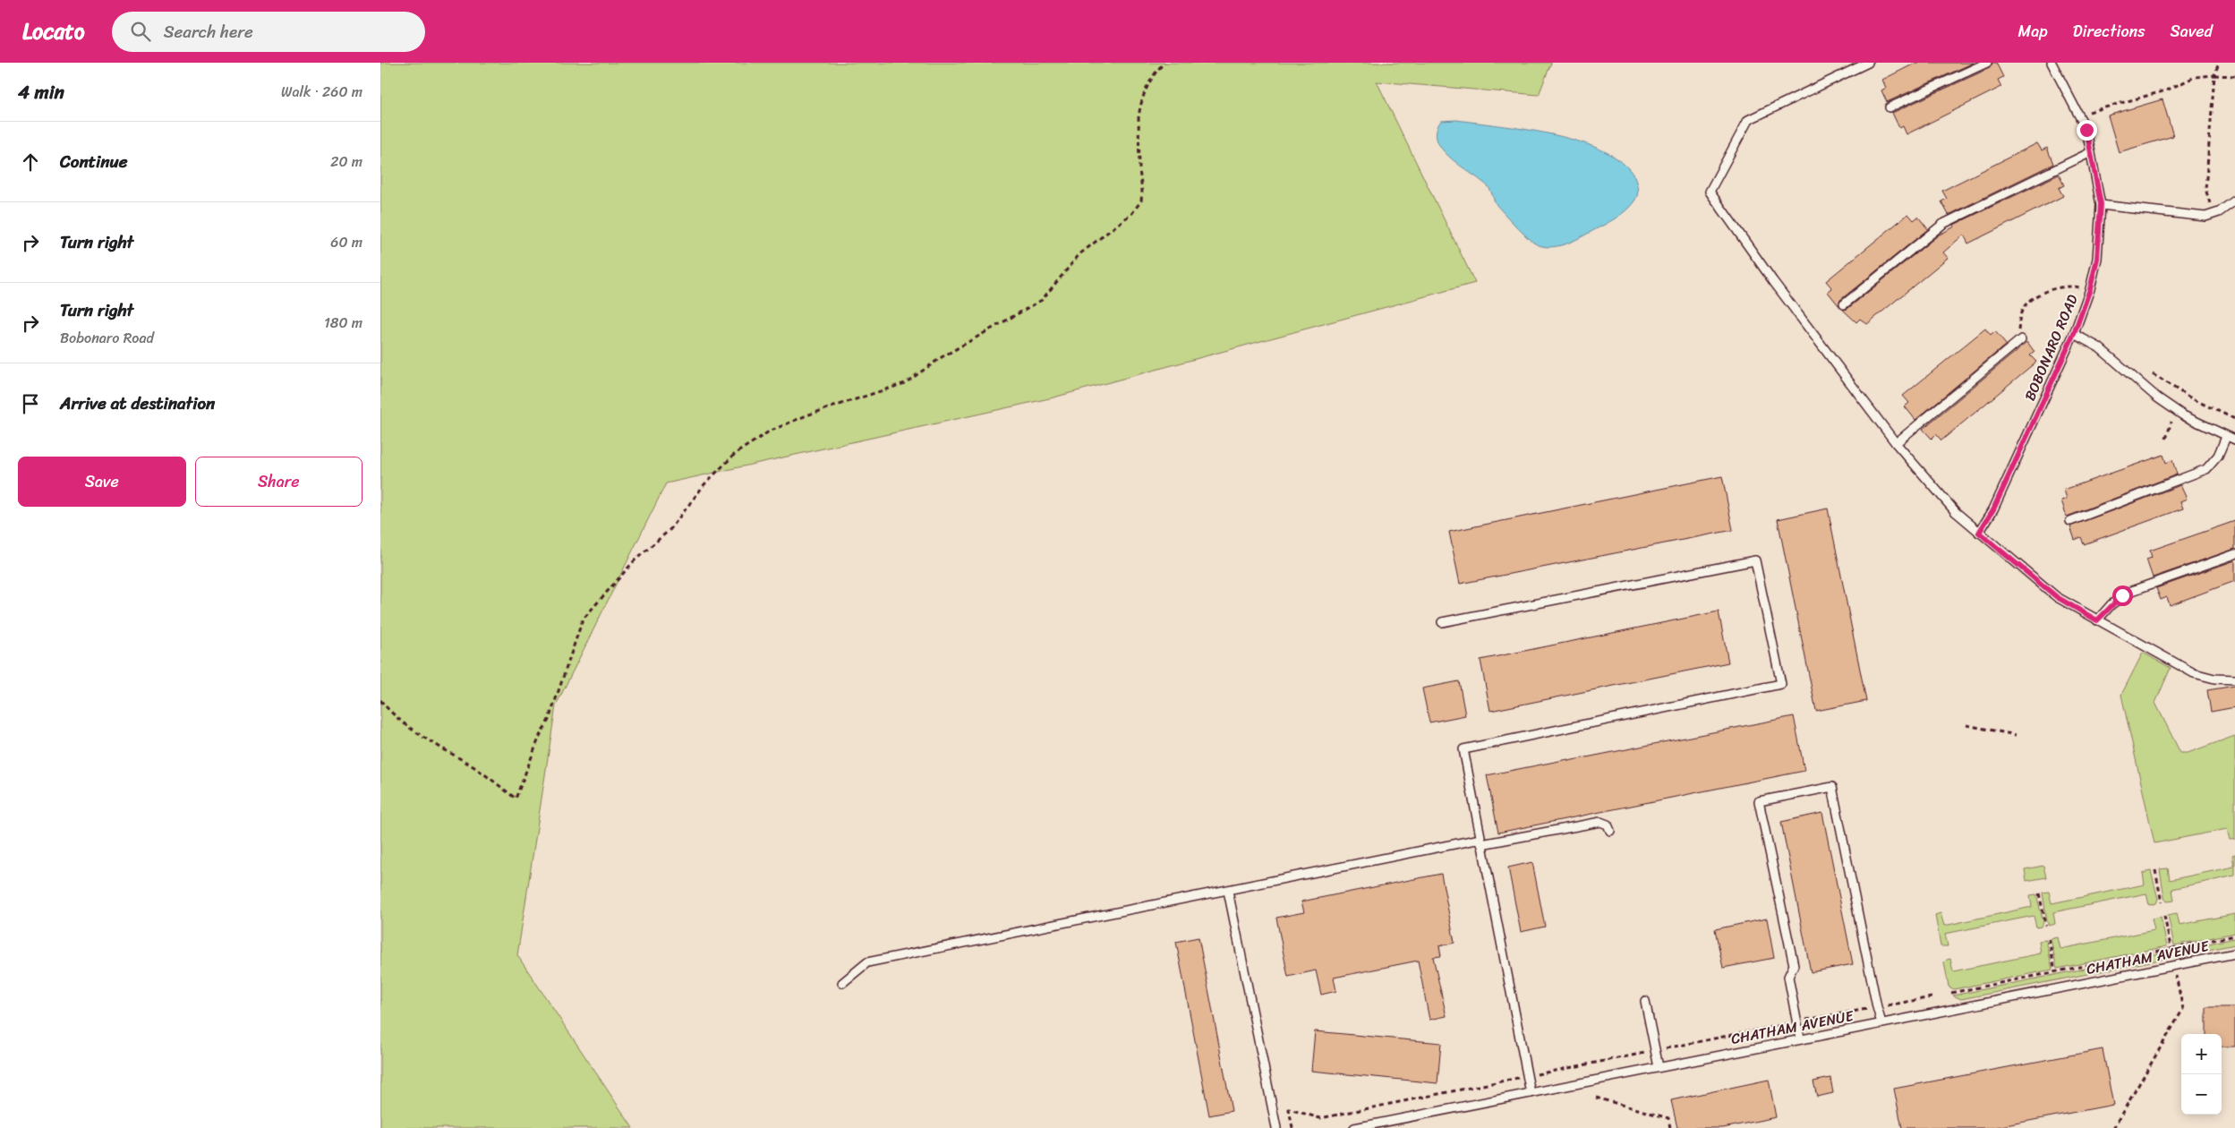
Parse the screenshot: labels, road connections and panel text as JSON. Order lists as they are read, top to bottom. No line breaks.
{"streets":{"lane":["BOBONARO ROAD","CHATHAM AVENUE"]},"page":{"header":"Locato","search":"Search here","nav":["Map","Directions","Saved"],"heading":["4 min","Walk · 260 m"],"list":[["Continue","20 m"],["Turn right","60 m"],["Turn right","Bobonaro Road","180 m"],"Arrive at destination"],"buttons":["Save","Share"],"map_buttons":["+","−"]}}
